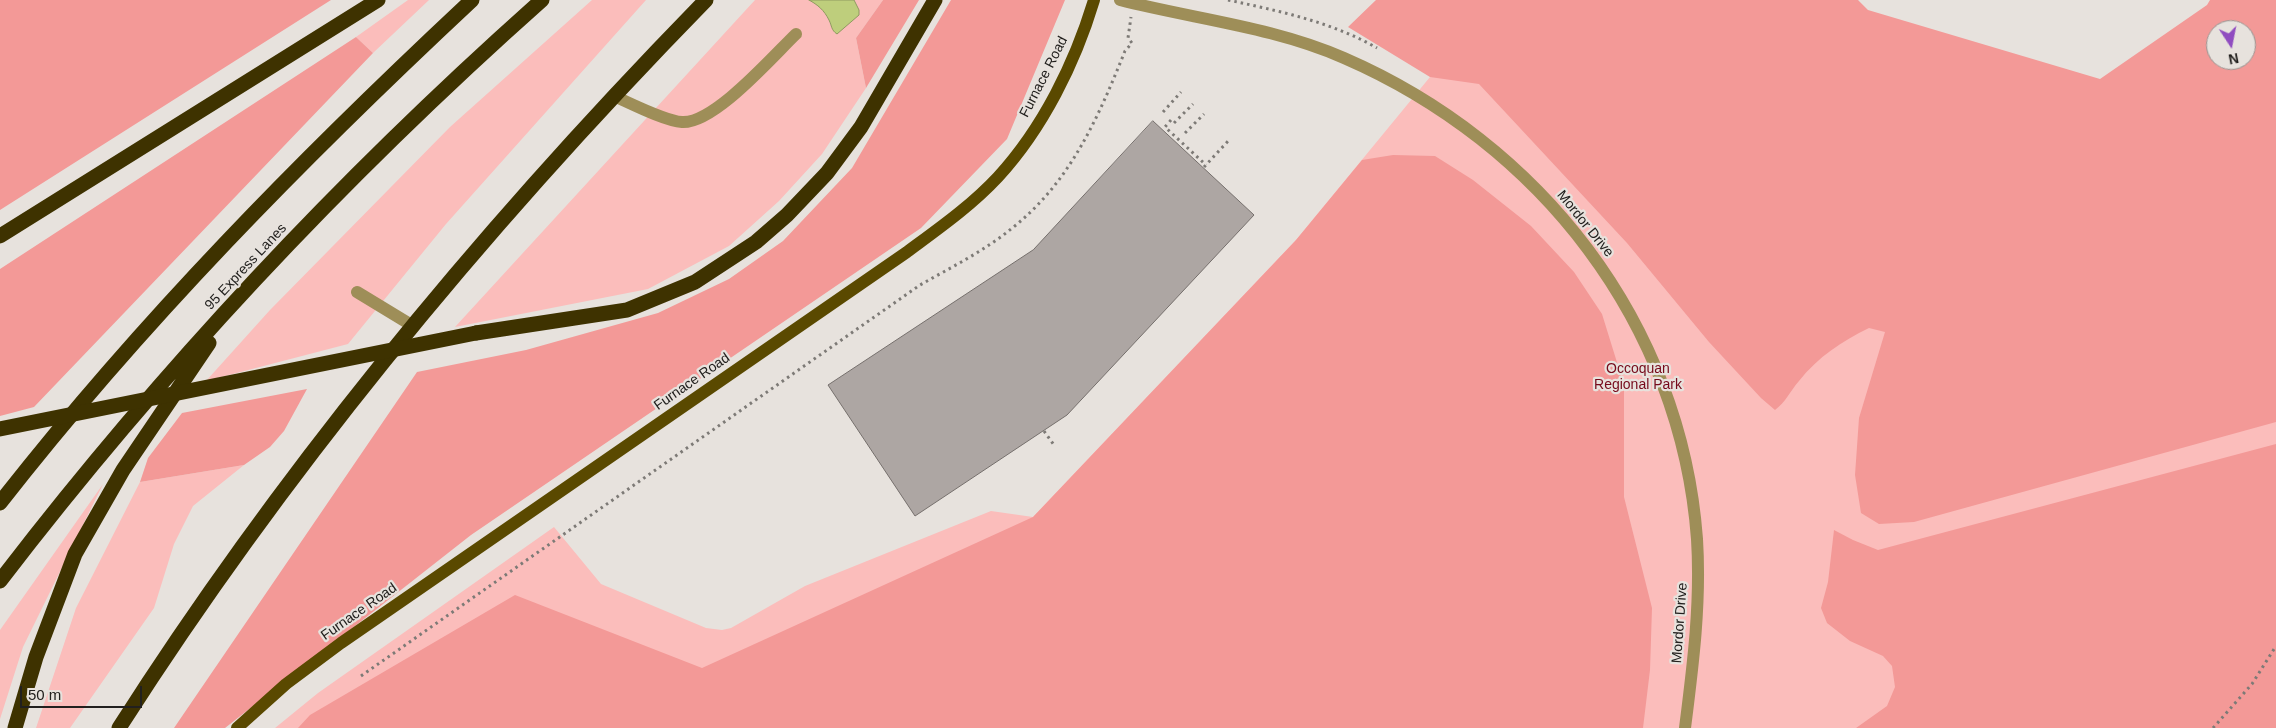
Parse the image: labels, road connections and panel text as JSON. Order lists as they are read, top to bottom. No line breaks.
{"streets":{"highway":["95 Express Lanes"],"main road":["Furnace Road"],"street":["Mordor Drive"]},"parks":["Occoquan Regional Park"],"scale_bar":"50 m","north":"bottom"}
